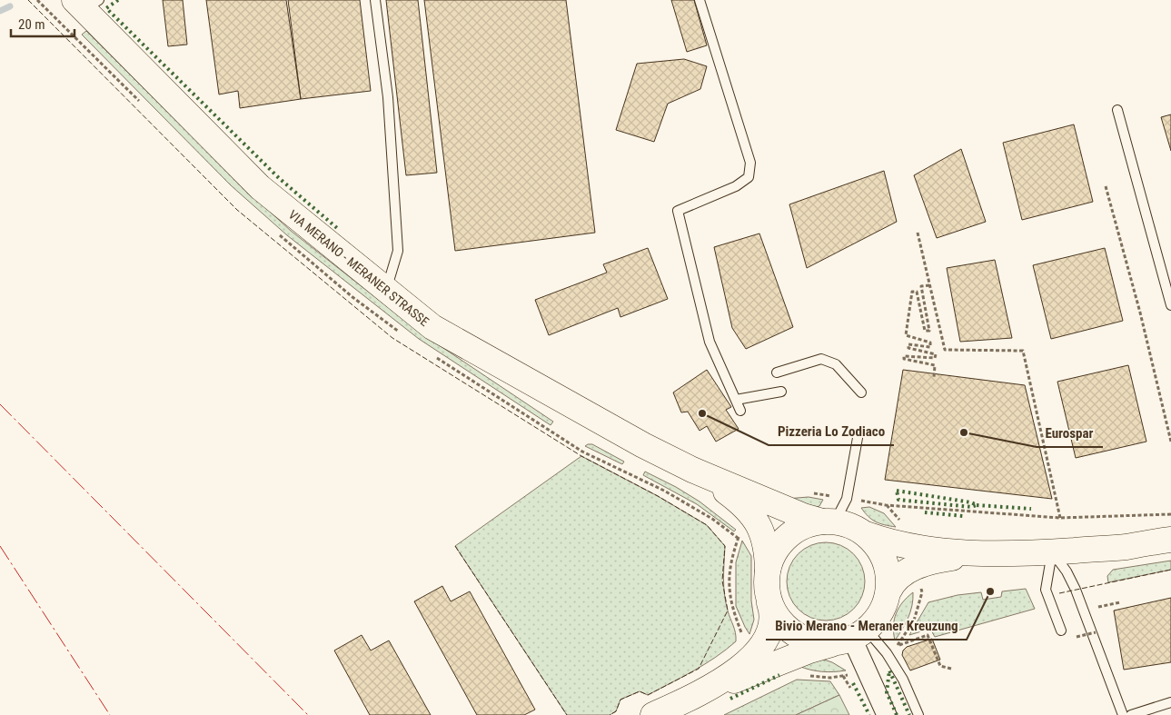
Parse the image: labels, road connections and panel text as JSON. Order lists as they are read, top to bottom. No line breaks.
{"streets":{"main road":["VIA MERANO - MERANER STRASSE"]},"places":["Pizzeria Lo Zodiaco","Eurospar","Bivio Merano - Meraner Kreuzung"],"scale_bar":"20 m"}
